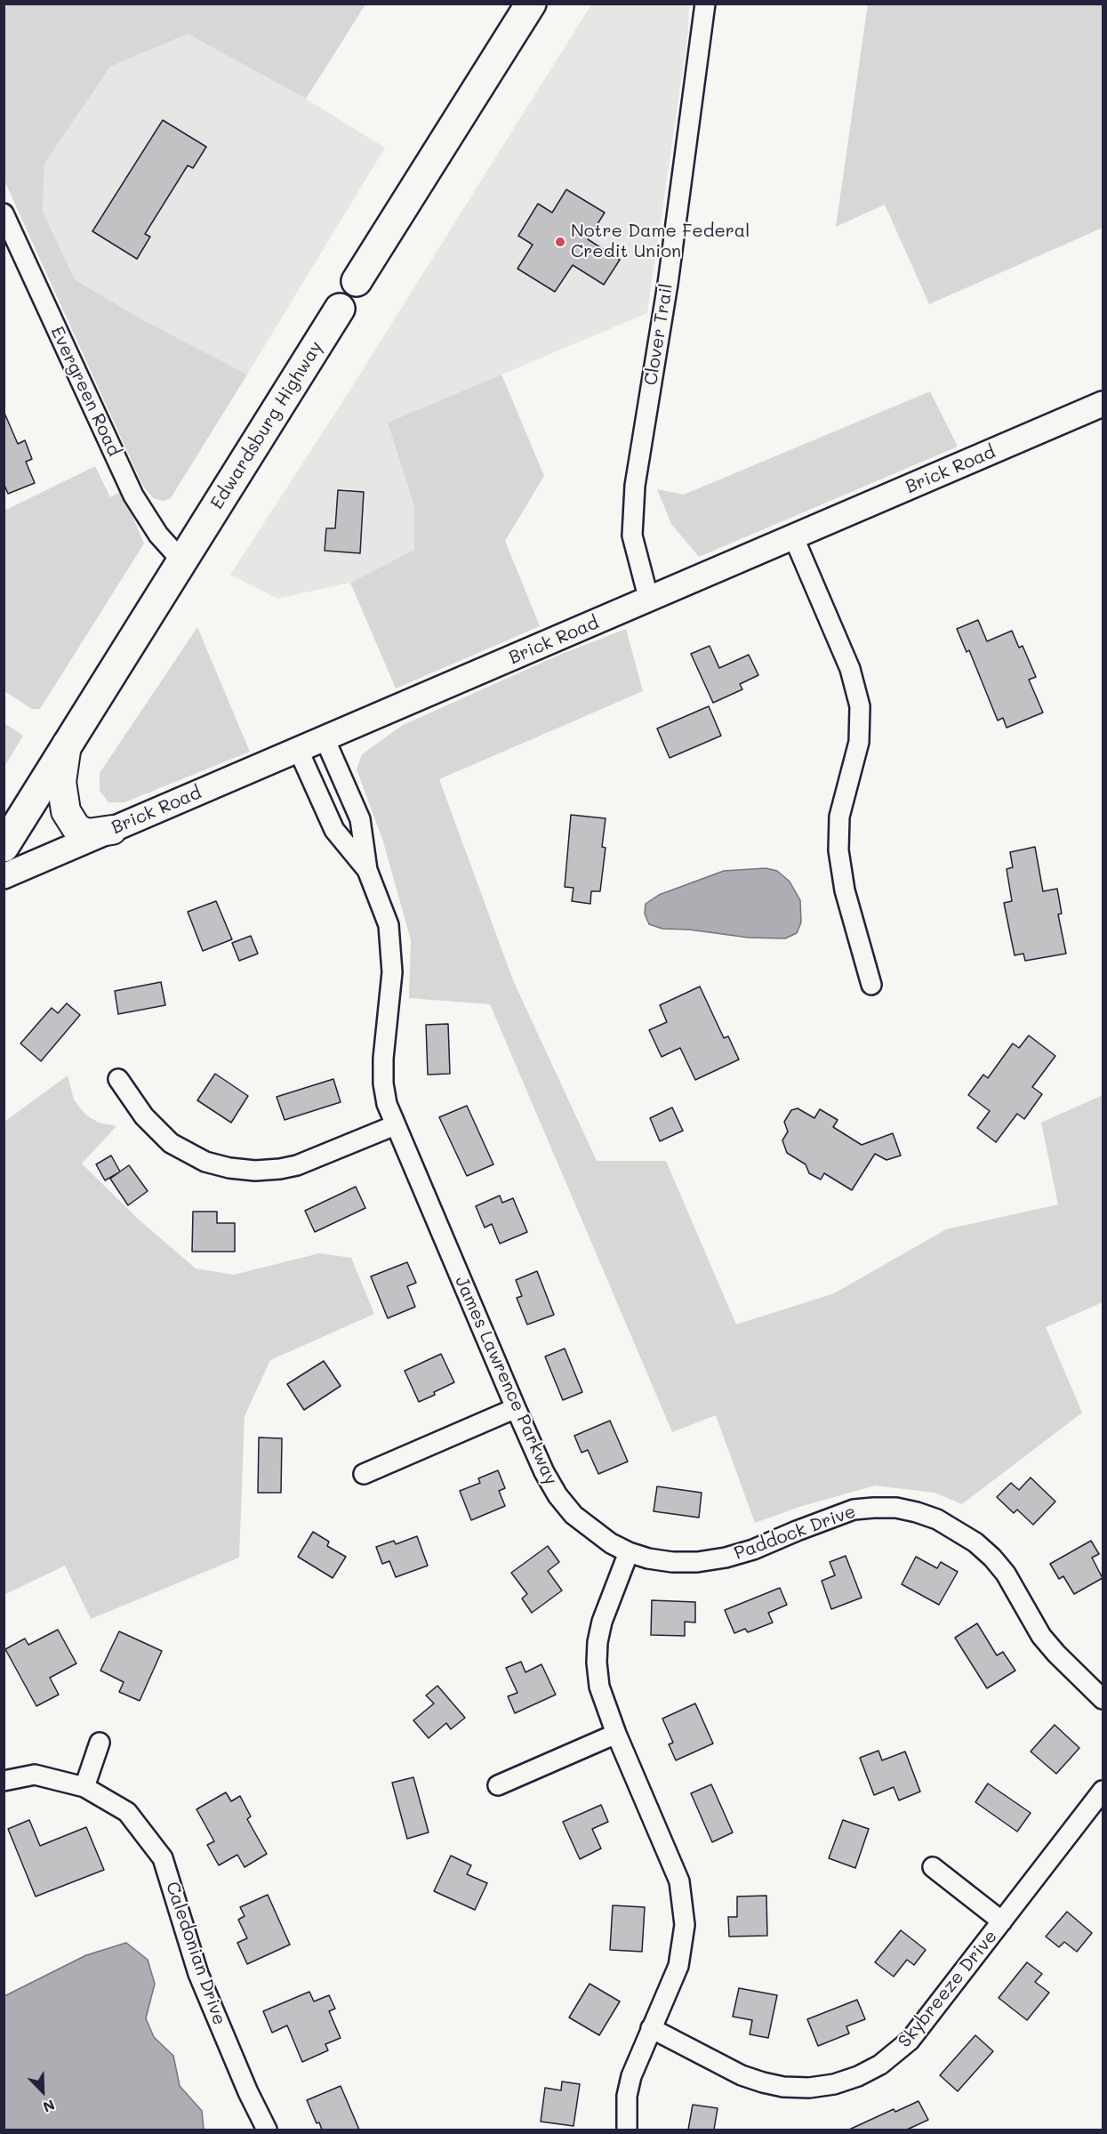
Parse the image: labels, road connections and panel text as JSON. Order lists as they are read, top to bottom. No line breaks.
{"streets":{"main road":["Edwardsburg Highway"],"street":["Clover Trail","Evergreen Road","Brick Road","James Lawrence Parkway","Paddock Drive","Caledonian Drive","Skybreeze Drive"]},"crossings":[["Clover Trail","Brick Road"],["Evergreen Road","Edwardsburg Highway"],["Brick Road","James Lawrence Parkway"],["James Lawrence Parkway","Paddock Drive"]],"places":["Notre Dame Federal Credit Union"],"north":"bottom right"}
